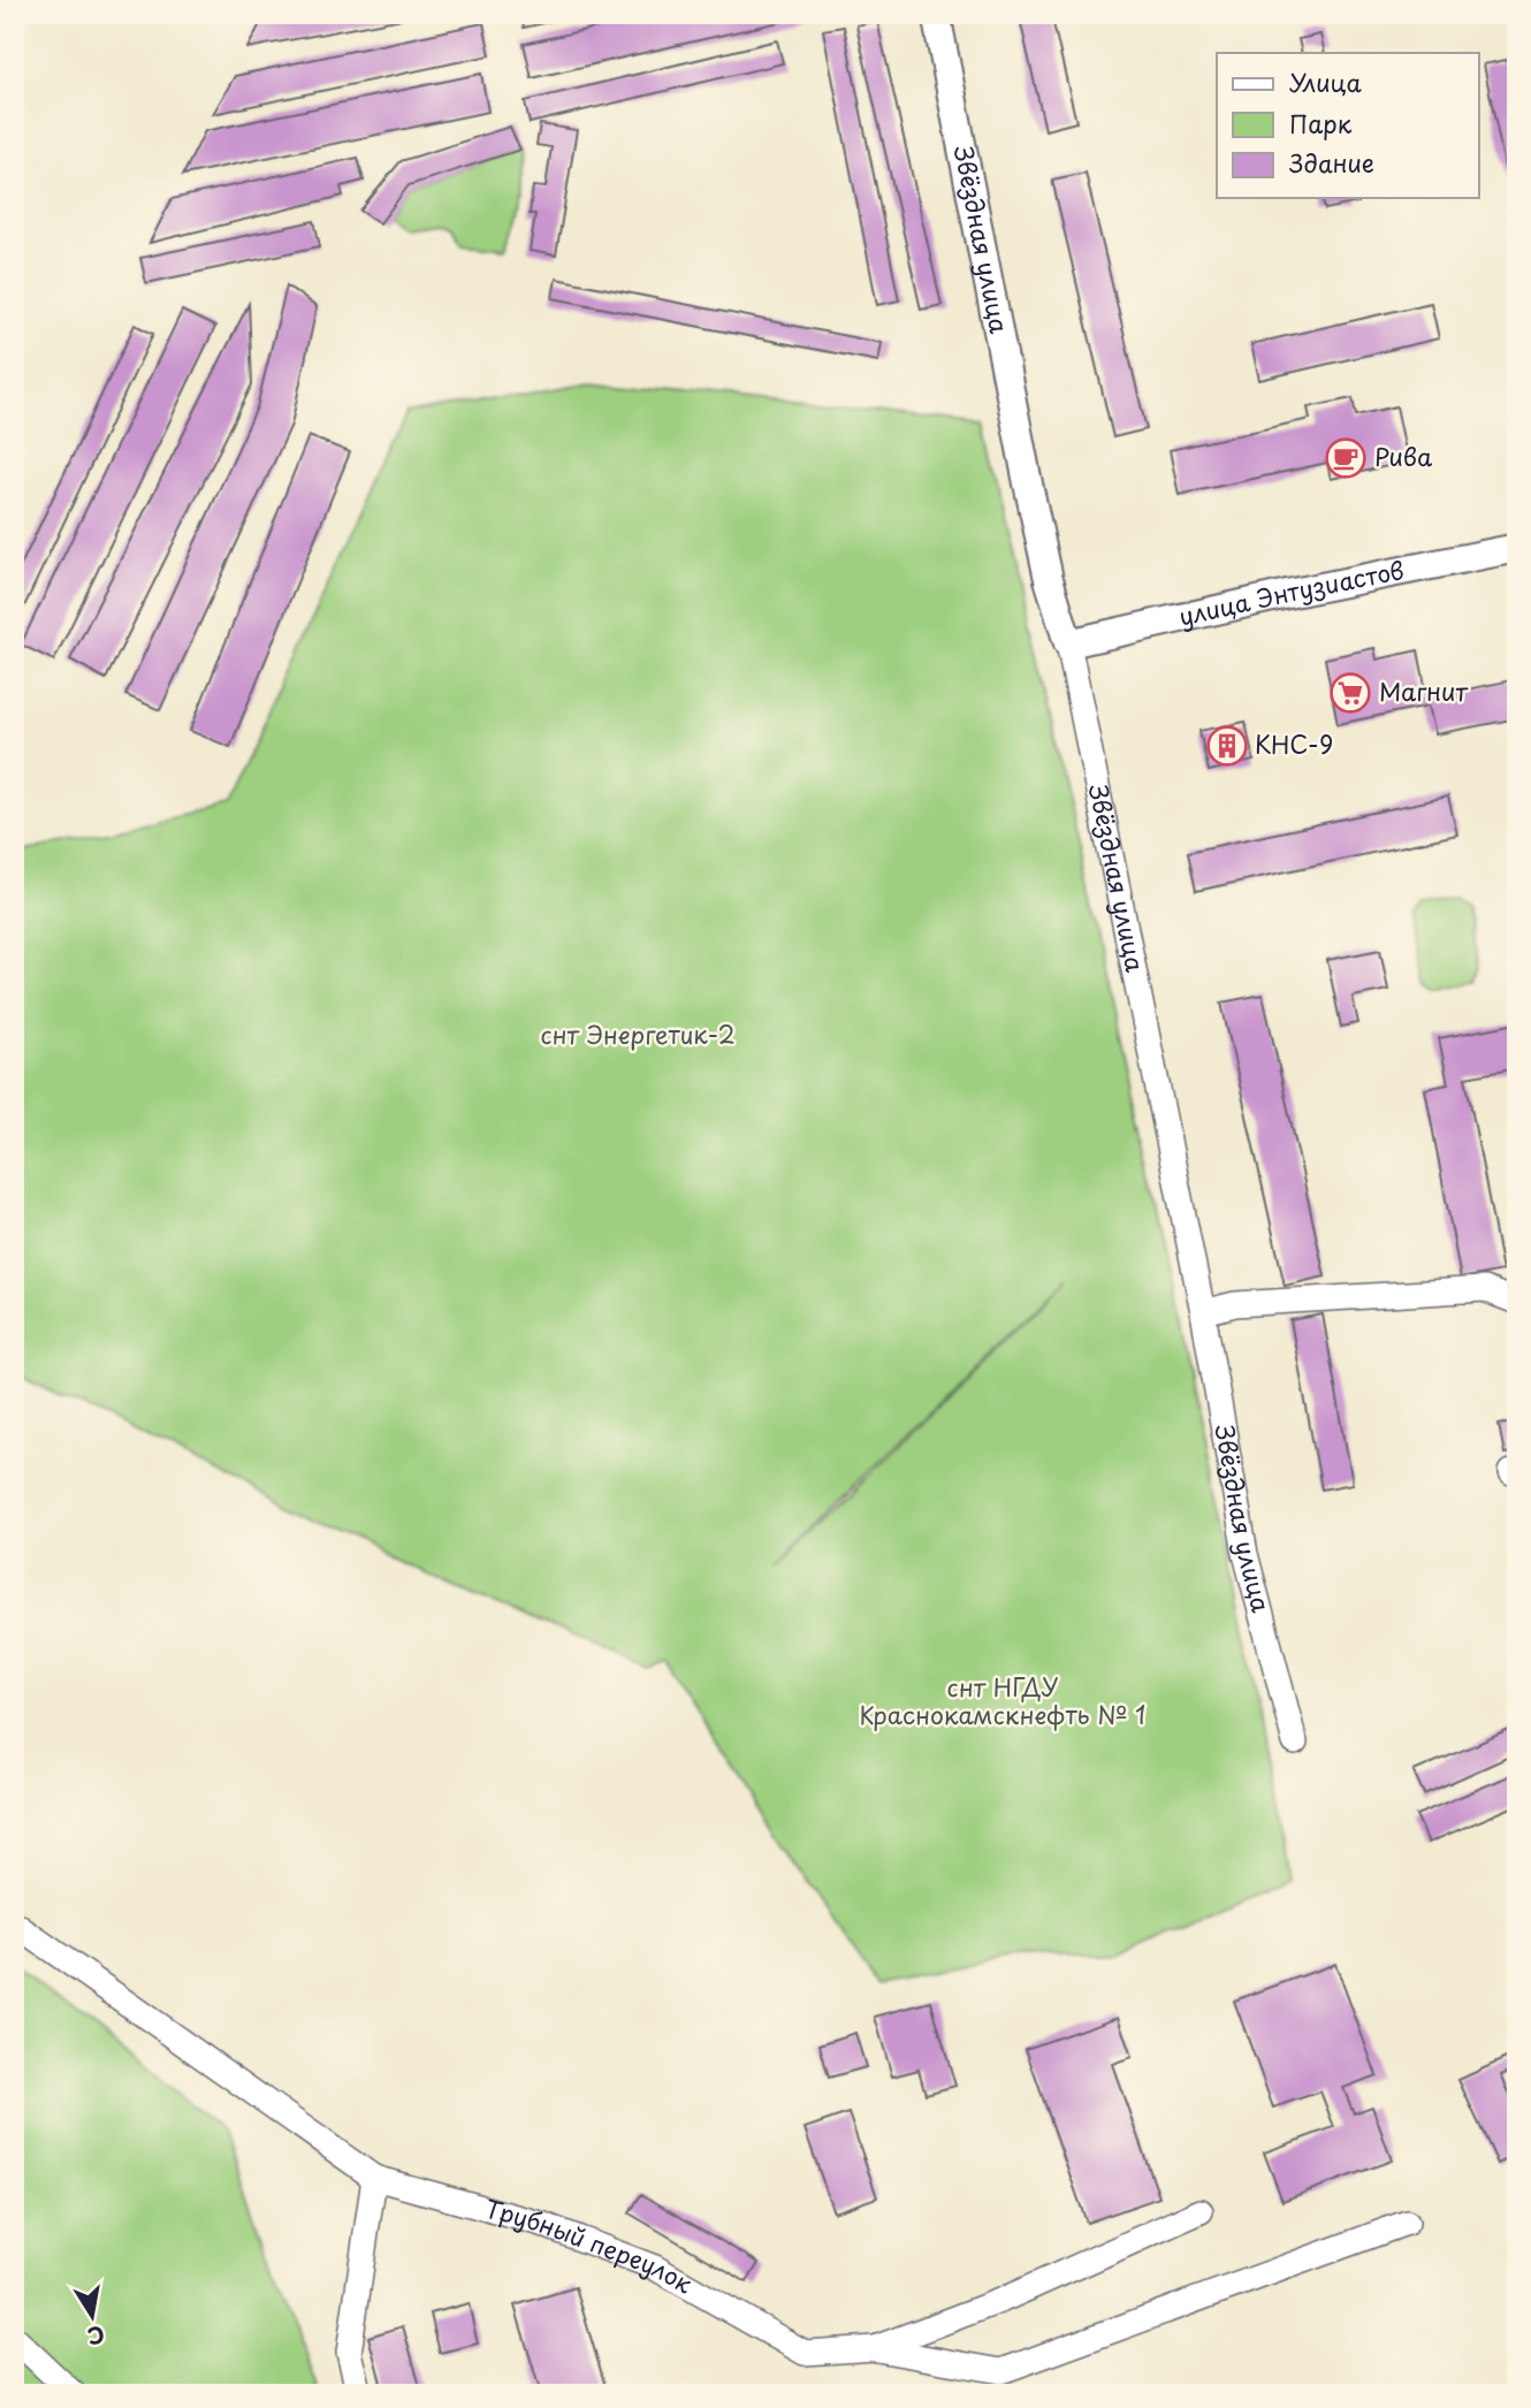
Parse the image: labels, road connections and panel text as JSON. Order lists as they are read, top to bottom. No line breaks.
{"streets":{"street":["Звёздная улица","улица Энтузиастов","Трубный переулок"]},"crossings":[["Звёздная улица","улица Энтузиастов"]],"parks":["снт Энергетик-2","снт НГДУ Краснокамскнефть № 1"],"places":{"cafe":["Рива"],"supermarket":["Магнит"],"building":["КНС-9"]},"legend":["Улица","Парк","Здание"],"north":"bottom"}
